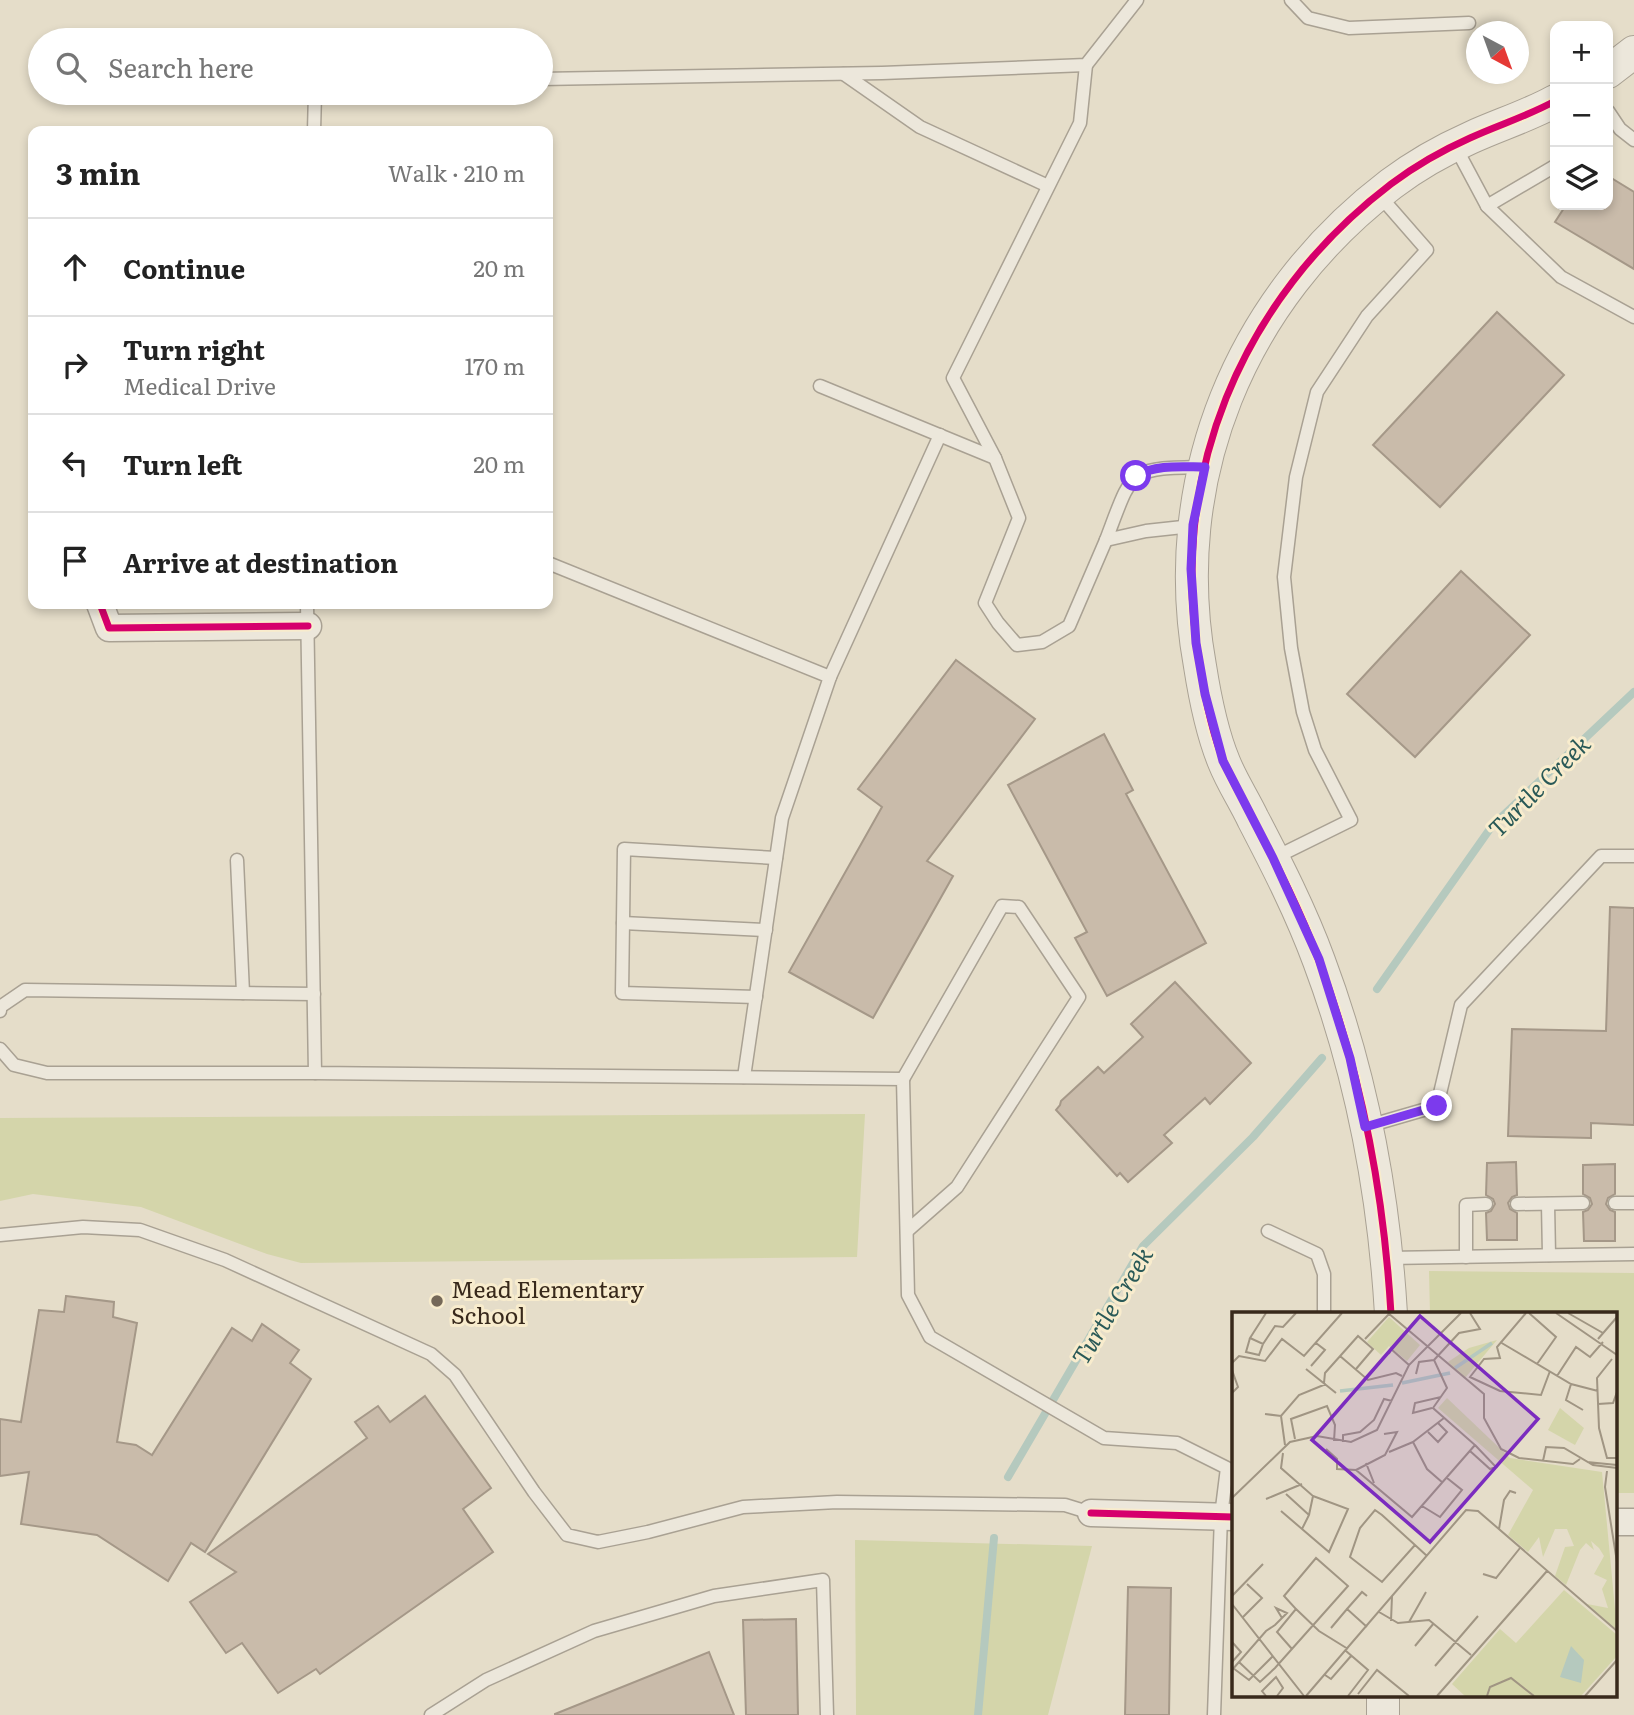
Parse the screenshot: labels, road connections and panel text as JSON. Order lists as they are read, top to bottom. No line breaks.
{"water":["Turtle Creek"],"places":["Mead Elementary School"],"north":"bottom right","page":{"map_buttons":["+","−"],"search":"Search here","heading":["3 min","Walk · 210 m"],"list":[["Continue","20 m"],["Turn right","Medical Drive","170 m"],["Turn left","20 m"],"Arrive at destination"]}}
